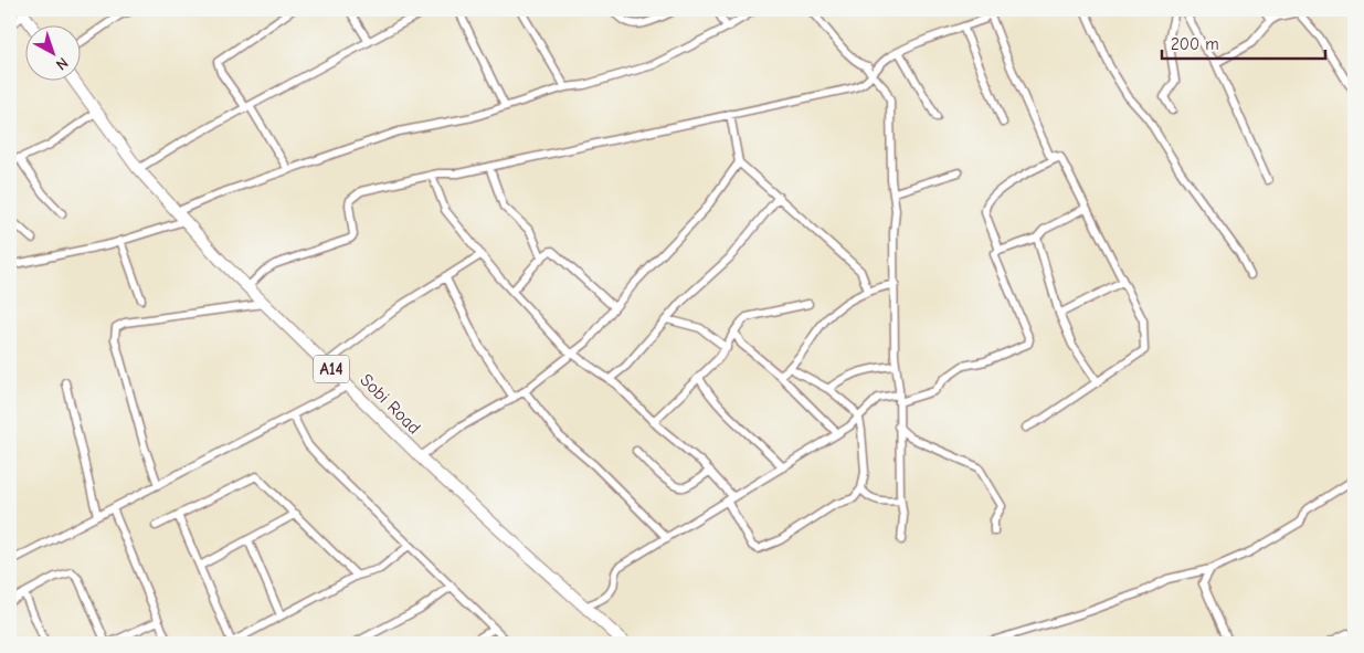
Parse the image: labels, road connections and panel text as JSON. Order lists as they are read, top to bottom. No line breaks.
{"streets":{"highway":["A14","Sobi Road"]},"scale_bar":"200 m","north":"bottom right"}
